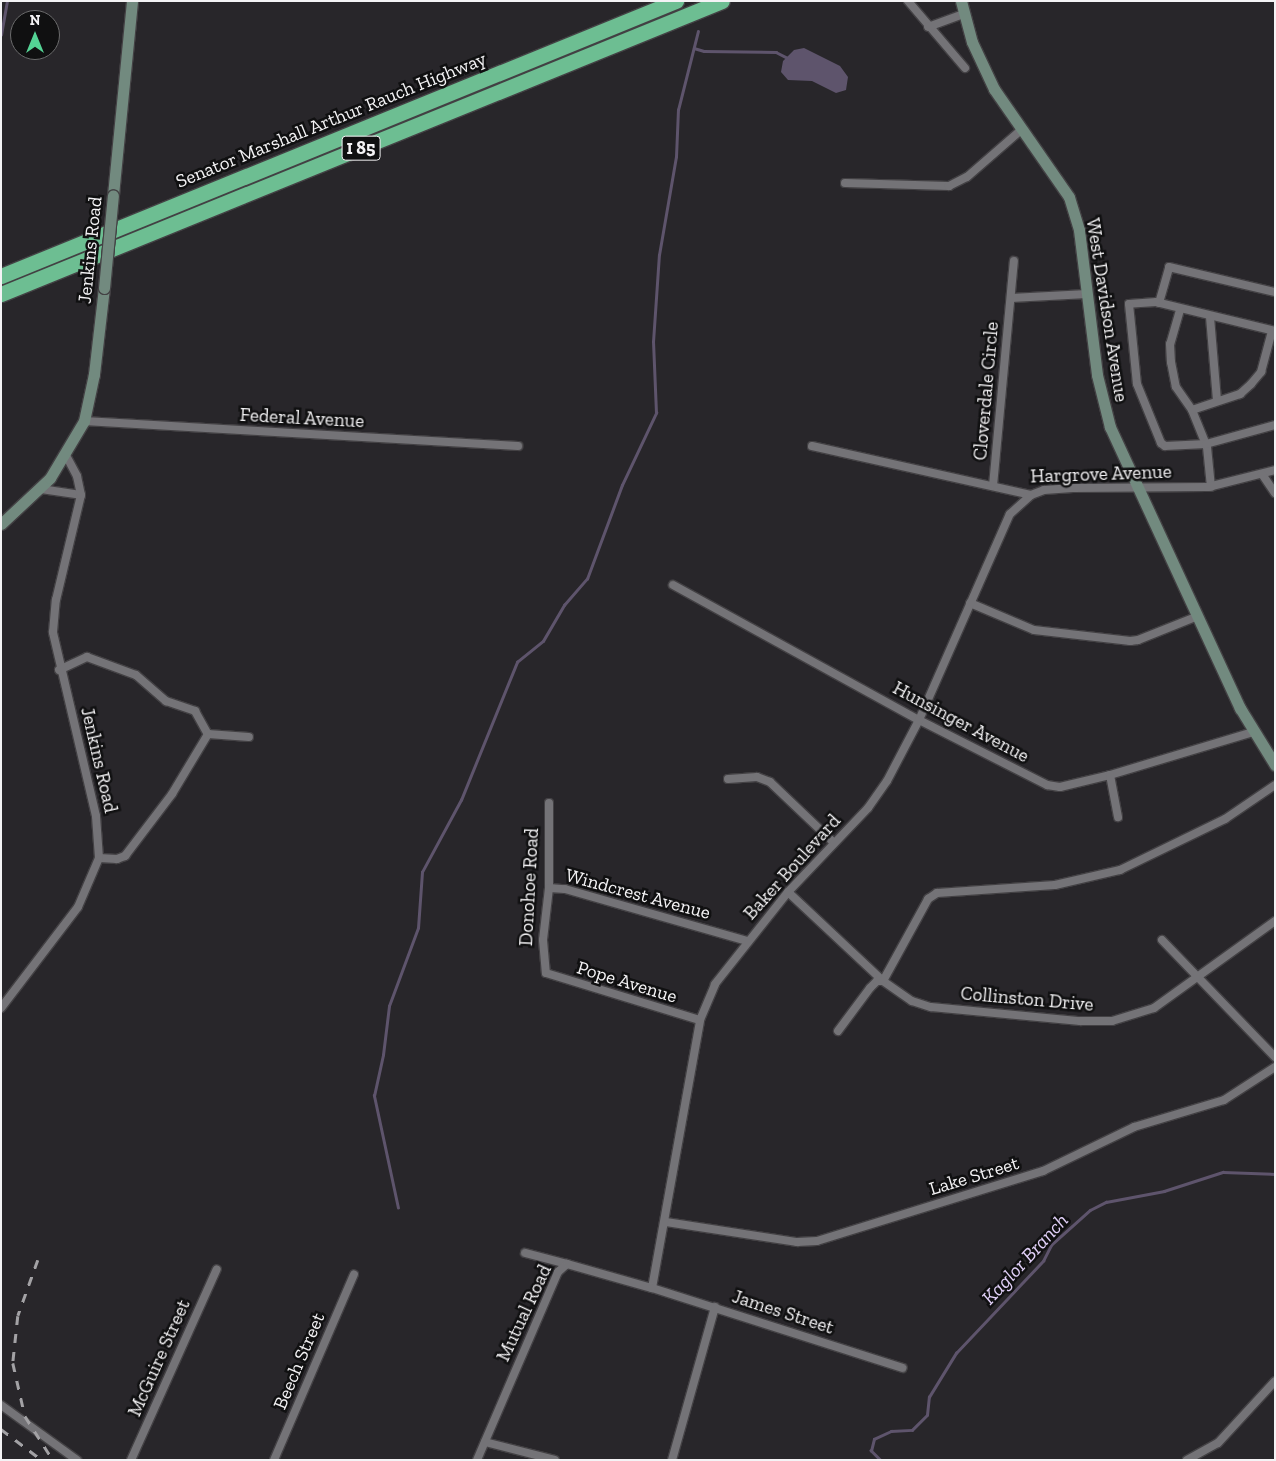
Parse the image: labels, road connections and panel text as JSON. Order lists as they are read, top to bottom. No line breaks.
{"streets":{"highway":["Senator Marshall Arthur Rauch Highway","I 85"],"street":["Jenkins Road","West Davidson Avenue","Cloverdale Circle","Federal Avenue","Hargrove Avenue","Hunsinger Avenue","Baker Boulevard","Donohoe Road","Windcrest Avenue","Pope Avenue","Collinston Drive","Lake Street","James Street","Mutual Road","McGuire Street","Beech Street"]},"crossings":[["Jenkins Road","Federal Avenue"],["West Davidson Avenue","Cloverdale Circle"],["West Davidson Avenue","Hargrove Avenue"],["West Davidson Avenue","Hunsinger Avenue"],["Cloverdale Circle","Hargrove Avenue"],["Hargrove Avenue","Baker Boulevard"],["Hunsinger Avenue","Baker Boulevard"],["Baker Boulevard","Windcrest Avenue"],["Baker Boulevard","Pope Avenue"],["Baker Boulevard","Collinston Drive"],["Baker Boulevard","Lake Street"],["Baker Boulevard","James Street"],["Baker Boulevard","Mutual Road"],["Donohoe Road","Windcrest Avenue"],["Donohoe Road","Pope Avenue"],["James Street","Mutual Road"]],"water":["Kaglor Branch"],"north":"top"}
